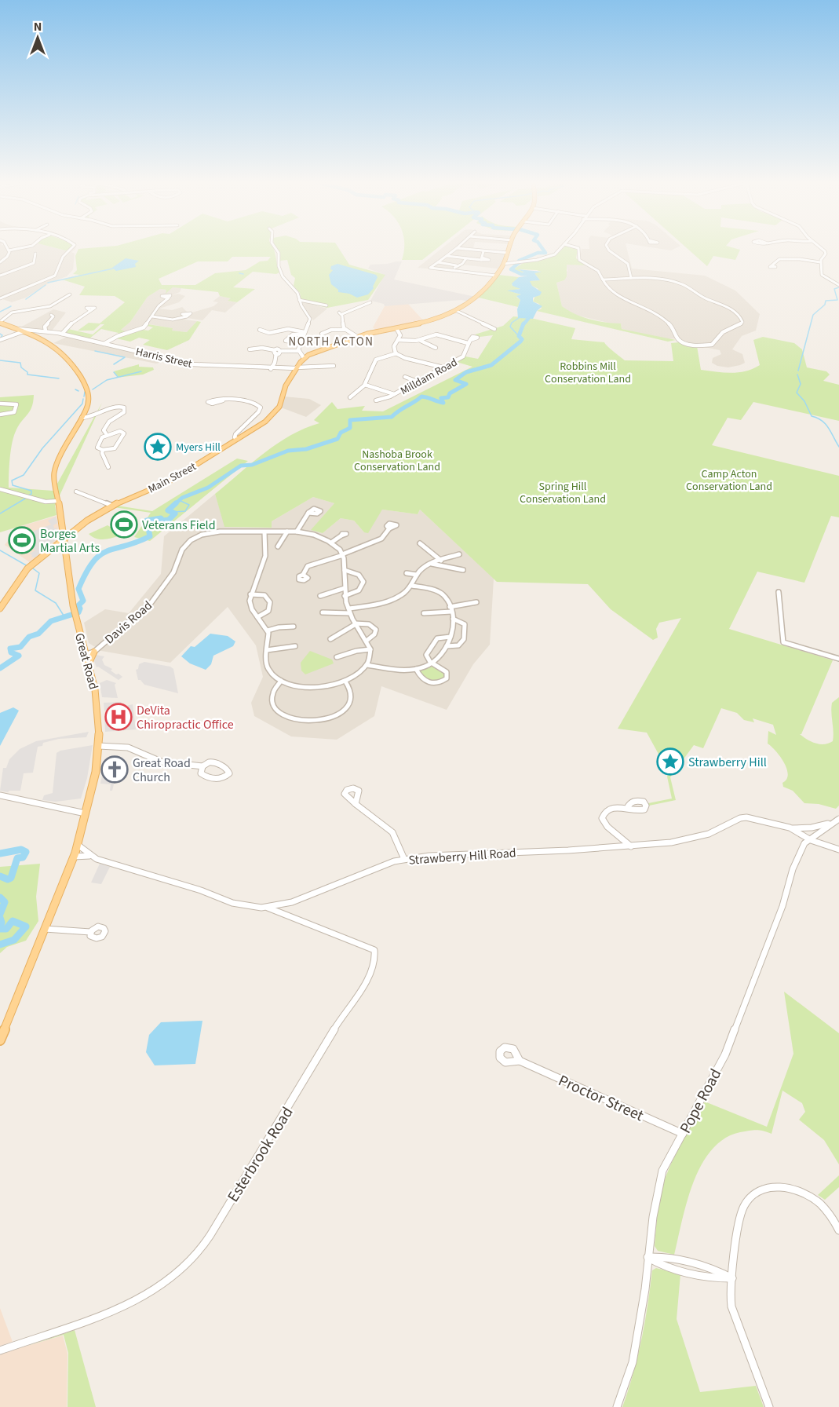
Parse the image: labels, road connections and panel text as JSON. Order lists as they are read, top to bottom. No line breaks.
{"streets":{"main road":["Main Street","Great Road"],"street":["Harris Street","Milldam Road","Davis Road","Strawberry Hill Road","Proctor Street","Pope Road","Esterbrook Road"]},"crossings":[["Harris Street","Main Street"],["Harris Street","Great Road"],["Main Street","Great Road"],["Great Road","Strawberry Hill Road"],["Strawberry Hill Road","Pope Road"],["Strawberry Hill Road","Esterbrook Road"],["Proctor Street","Pope Road"]],"districts":["NORTH ACTON"],"parks":["Robbins Mill Conservation Land","Nashoba Brook Conservation Land","Camp Acton Conservation Land","Spring Hill Conservation Land"],"places":{"place":["Myers Hill","Strawberry Hill"],"sports":["Veterans Field","Borges Martial Arts"],"hospital":["DeVita Chiropractic Office"],"church":["Great Road Church"]},"north":"top"}
